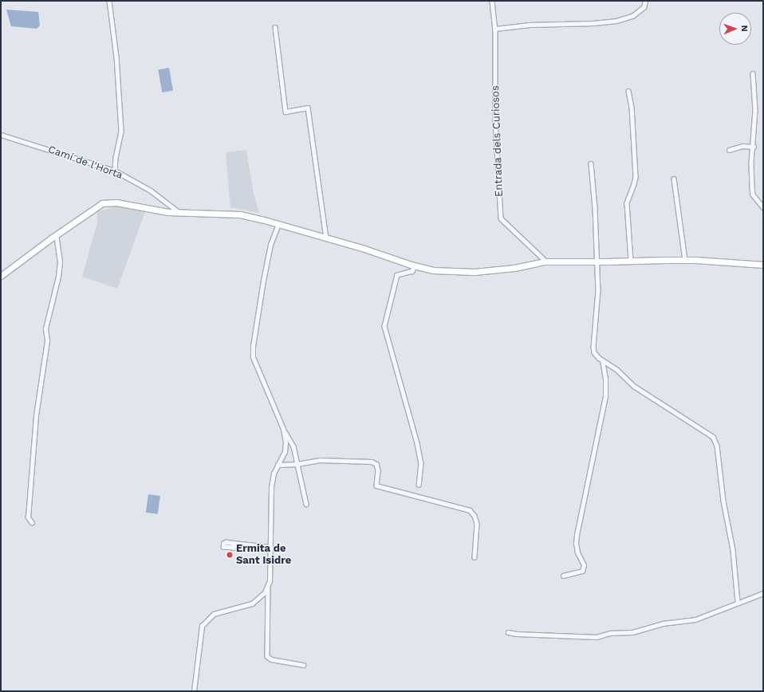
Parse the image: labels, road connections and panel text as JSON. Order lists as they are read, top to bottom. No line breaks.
{"streets":{"street":["Entrada dels Curiosos","Camí de l'Horta"]},"places":["Ermita de Sant Isidre"],"north":"right"}
